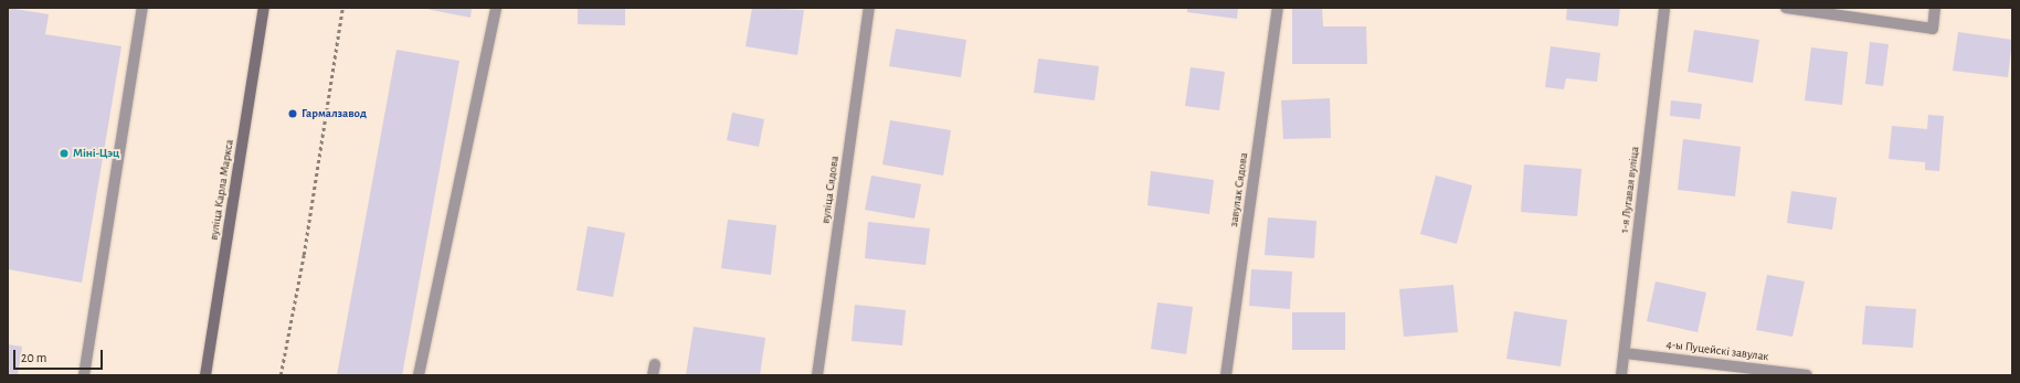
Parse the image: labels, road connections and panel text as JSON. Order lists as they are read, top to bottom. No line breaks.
{"streets":{"main road":["вуліца Карла Маркса"],"street":["вуліца Сядова","завулак Сядова","1-я Лугавая вуліца","4-ы Пуцейскі завулак"]},"crossings":[["1-я Лугавая вуліца","4-ы Пуцейскі завулак"]],"places":["Гармалзавод","Міні-Цэц"],"scale_bar":"20 m"}
